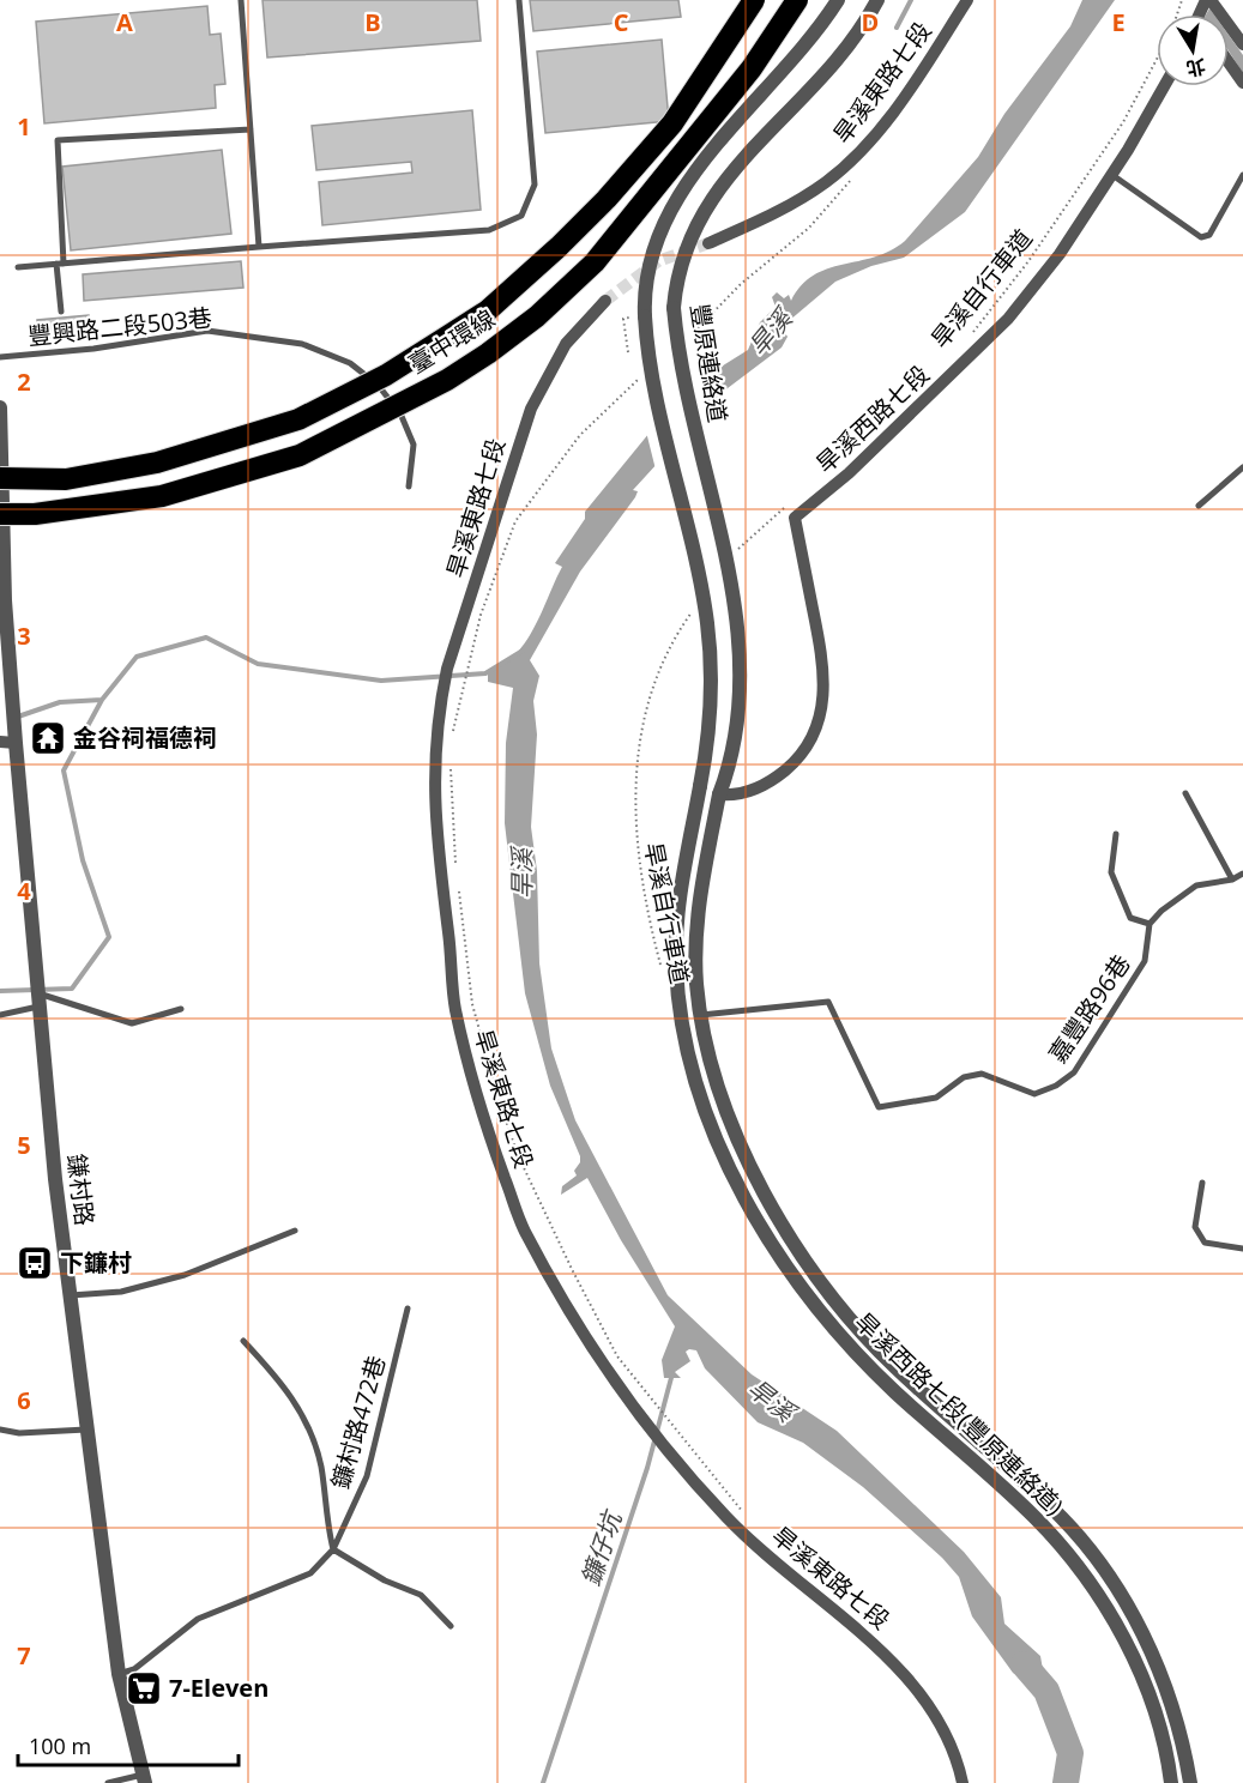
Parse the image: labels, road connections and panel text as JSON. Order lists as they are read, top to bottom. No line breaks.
{"streets":{"highway":["臺中環線"],"street":["旱溪東路七段","豐原連絡道","旱溪西路七段","鎌村路","旱溪西路七段(豐原連絡道)"],"lane":["豐興路二段503巷","嘉豐路96巷","鐮村路472巷"],"path":["旱溪自行車道"]},"crossings":[["豐原連絡道","旱溪西路七段"],["豐原連絡道","旱溪西路七段(豐原連絡道)"],["旱溪西路七段","旱溪西路七段(豐原連絡道)"],["嘉豐路96巷","旱溪西路七段(豐原連絡道)"],["鎌村路","鐮村路472巷"]],"water":["旱溪","鐮仔坑"],"places":{"temple":["金谷祠福德祠"],"bus stop":["下鐮村"],"supermarket":["7-Eleven"]},"scale_bar":"100 m","north":"bottom","grid":{"columns":["A","B","C","D","E"],"rows":["1","2","3","4","5","6","7"]}}
